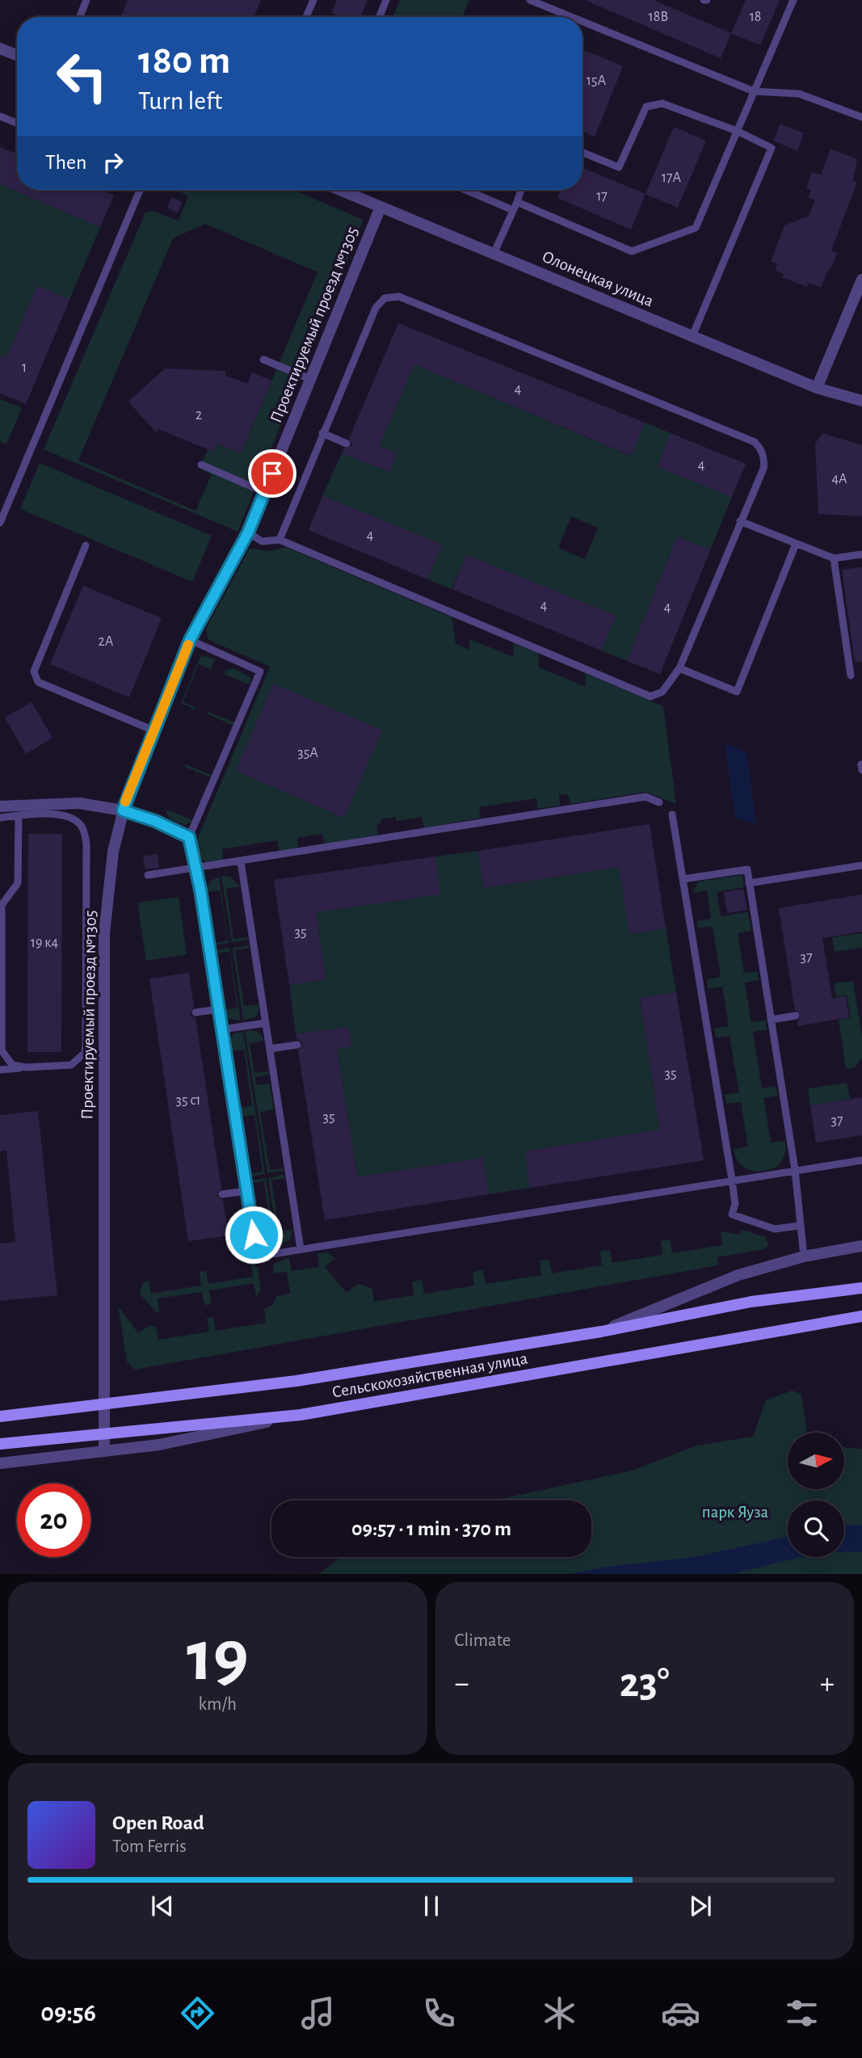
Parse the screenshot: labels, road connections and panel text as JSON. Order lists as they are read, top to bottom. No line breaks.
{"streets":{"main road":["Сельскохозяйственная улица"],"street":["Олонецкая улица","Проектируемый проезд №1305"]},"crossings":[["Олонецкая улица","Проектируемый проезд №1305"],["Проектируемый проезд №1305","Сельскохозяйственная улица"]],"parks":["парк Яуза"],"house_numbers":["18В","18","15А","17А","17","1","4","2","4","4А","4","4","4","2А","35А","35","19 к4","37","35","35 c1","35","37"],"north":"right","page":{"turn":["180 m","Turn left"],"then":"Then","limit":"20","trip":"09:57 · 1 min · 370 m","tile":[["19","km/h"],"Climate"],"heat":["−","23°","+"],"song":["Open Road","Tom Ferris"],"tabs":"09:56"}}
